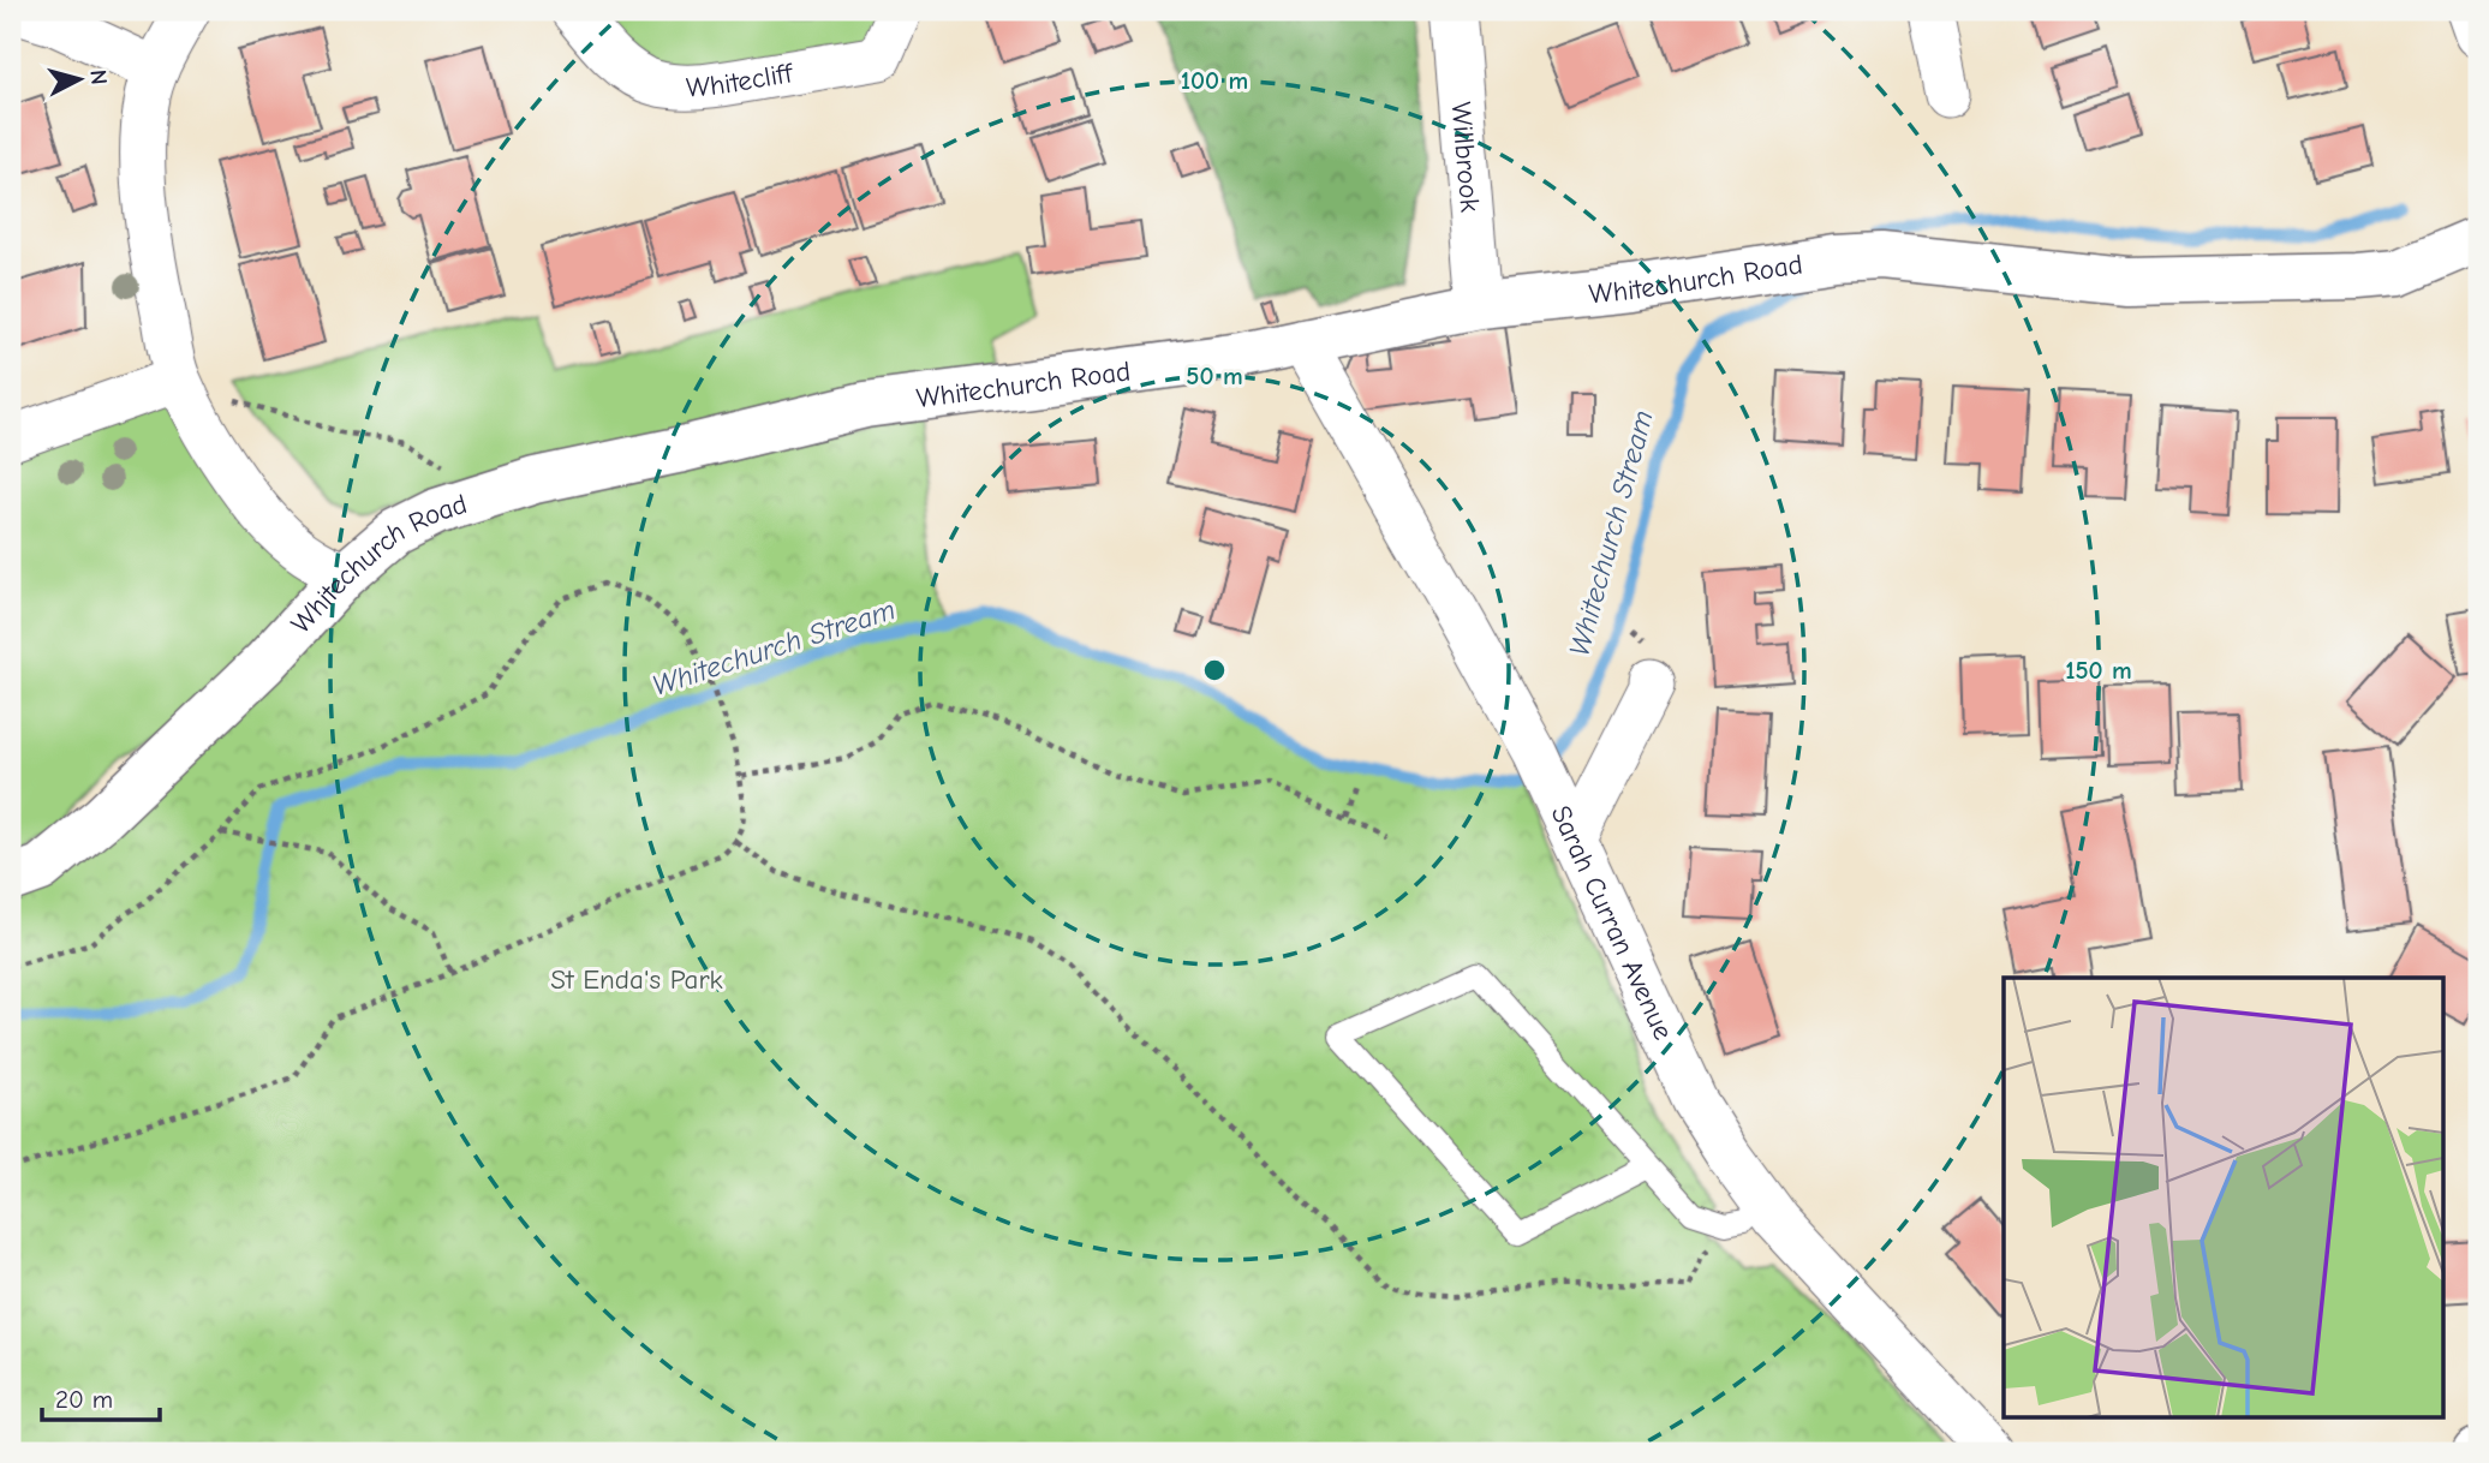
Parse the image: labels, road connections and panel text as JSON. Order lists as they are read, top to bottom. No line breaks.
{"streets":{"street":["Whitecliff","Willbrook","Whitechurch Road","Sarah Curran Avenue"]},"crossings":[["Willbrook","Whitechurch Road"],["Whitechurch Road","Sarah Curran Avenue"]],"water":["Whitechurch Stream"],"parks":["St Enda's Park"],"scale_bar":"20 m","north":"right","rings":["100 m","50 m","150 m"]}
